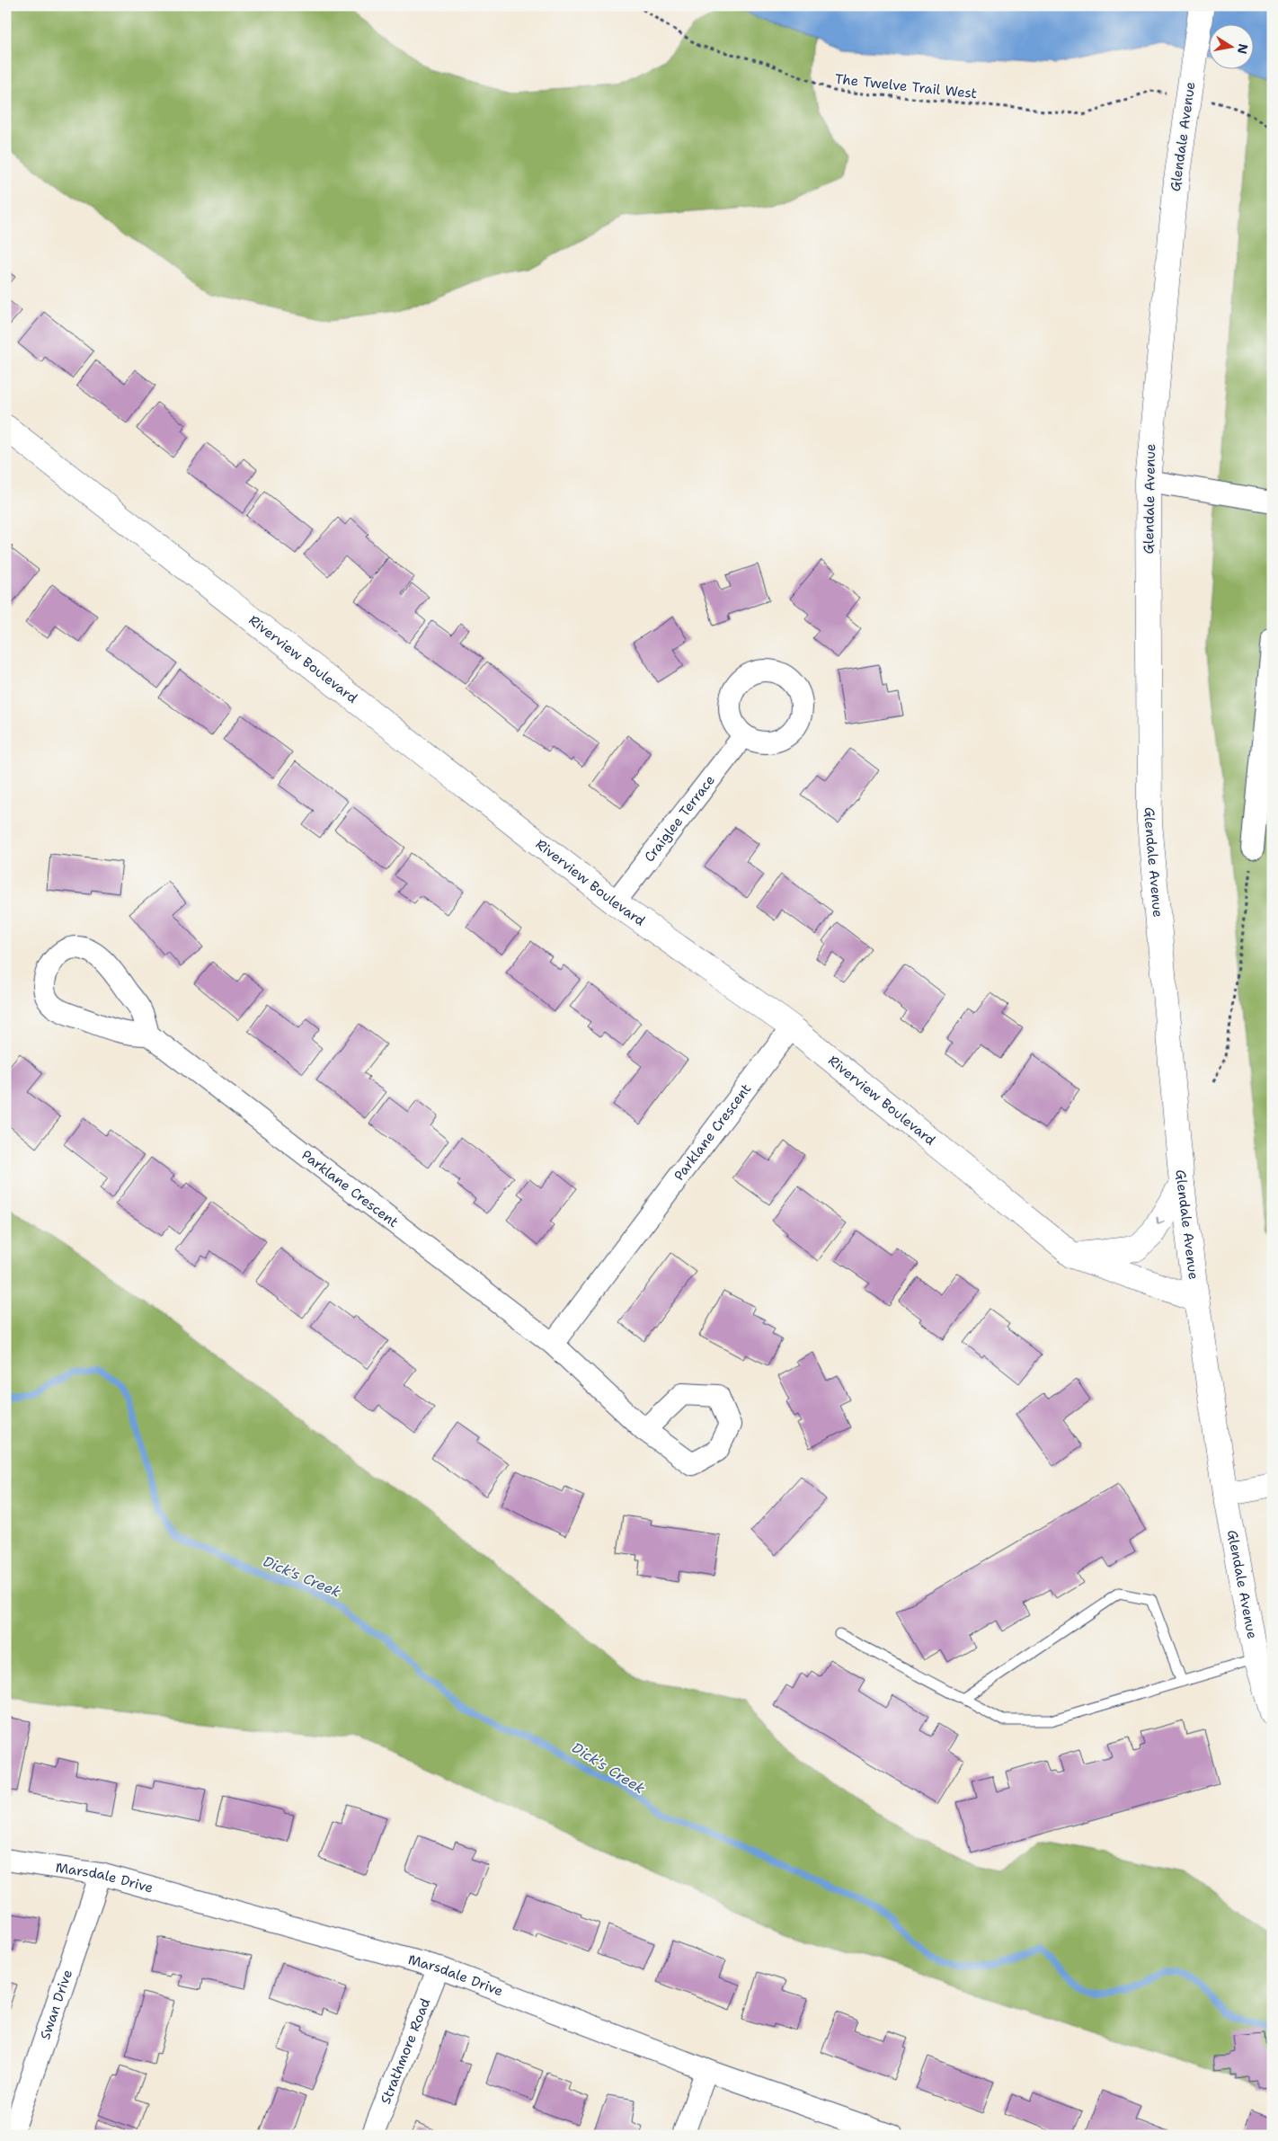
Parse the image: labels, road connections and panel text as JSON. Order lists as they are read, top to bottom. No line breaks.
{"streets":{"main road":["Glendale Avenue","Riverview Boulevard"],"street":["Craiglee Terrace","Parklane Crescent","Marsdale Drive","Swan Drive","Strathmore Road"],"path":["The Twelve Trail West"]},"crossings":[["Glendale Avenue","Riverview Boulevard"],["Riverview Boulevard","Craiglee Terrace"],["Riverview Boulevard","Parklane Crescent"],["Marsdale Drive","Swan Drive"],["Marsdale Drive","Strathmore Road"]],"water":["Dick's Creek"],"north":"right"}
